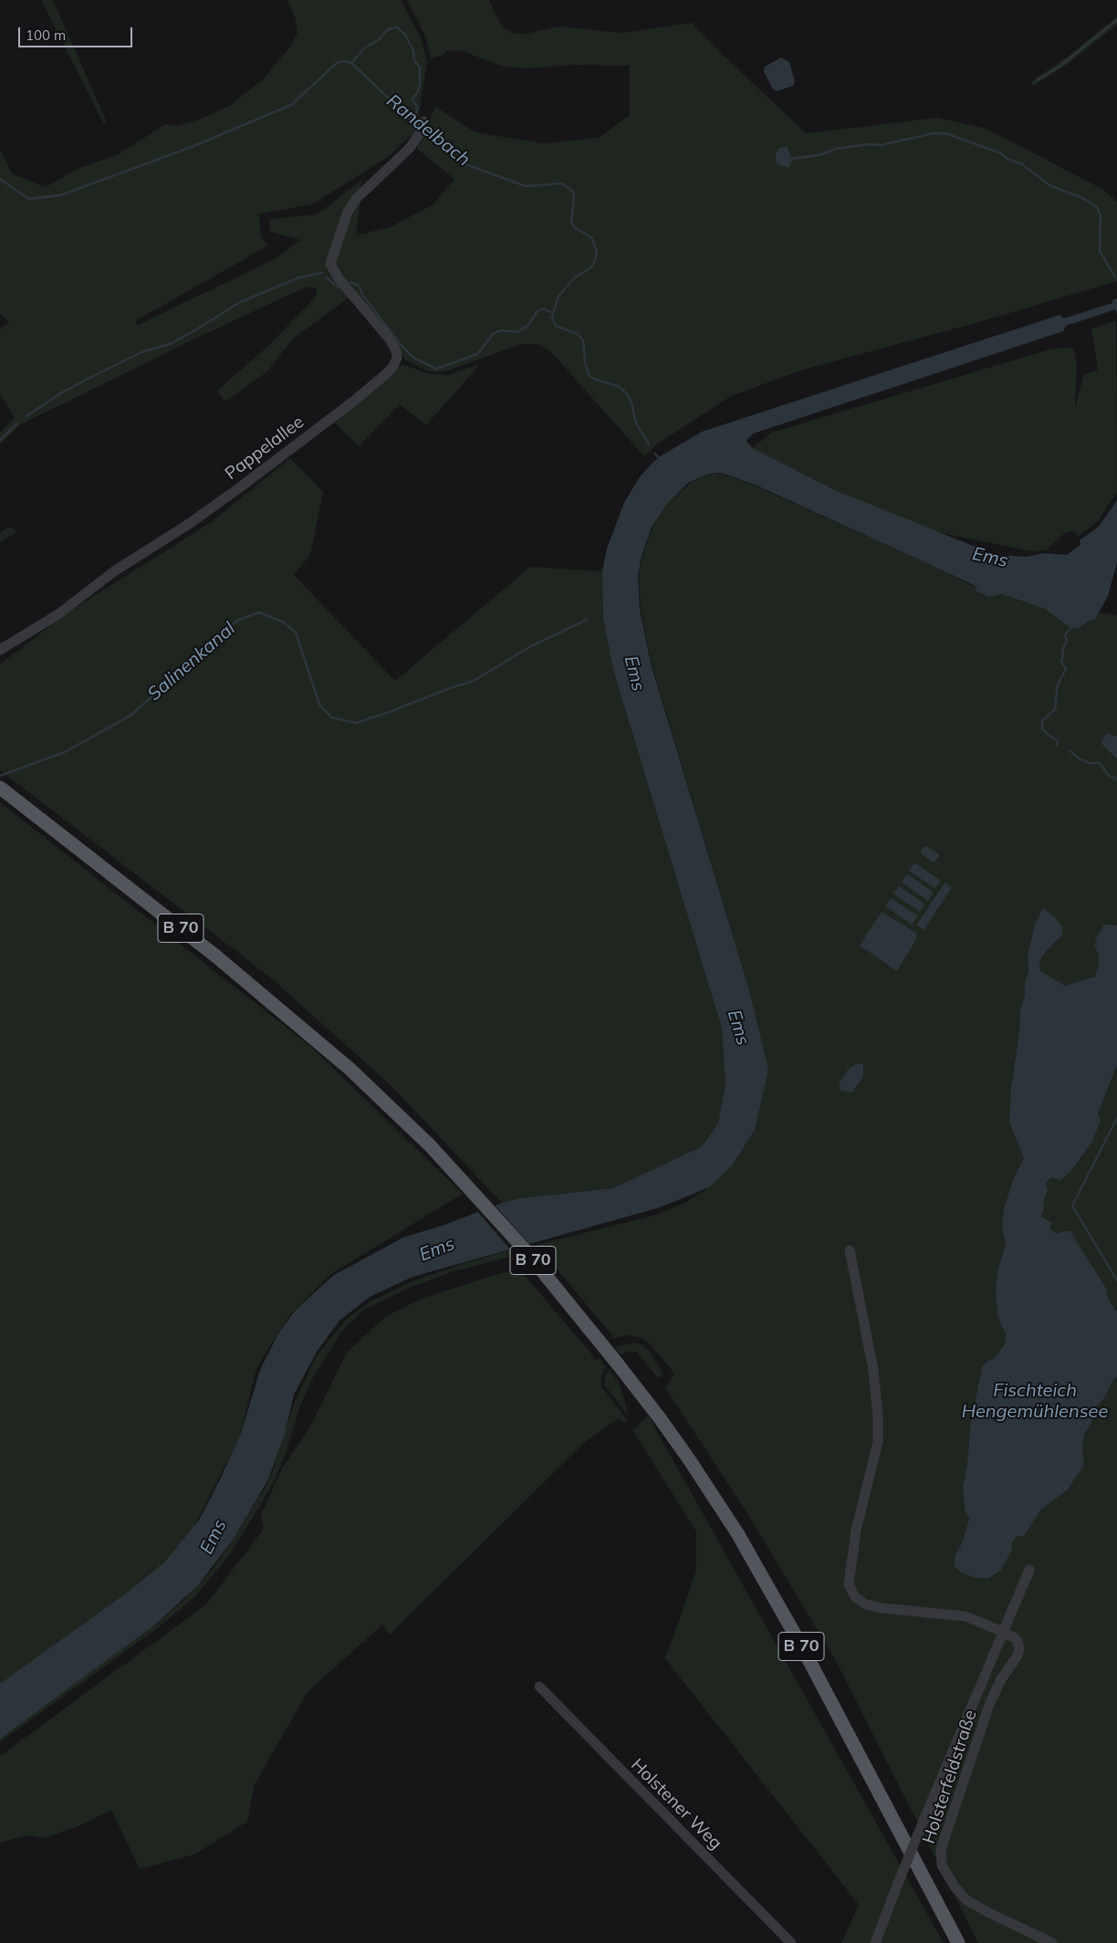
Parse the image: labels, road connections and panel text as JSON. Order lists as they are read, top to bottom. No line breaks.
{"streets":{"main road":["B 70"],"street":["Pappelallee","Holsterfeldstraße","Holstener Weg"]},"water":["Randelbach","Ems","Salinenkanal","Fischteich Hengemühlensee"],"scale_bar":"100 m"}
